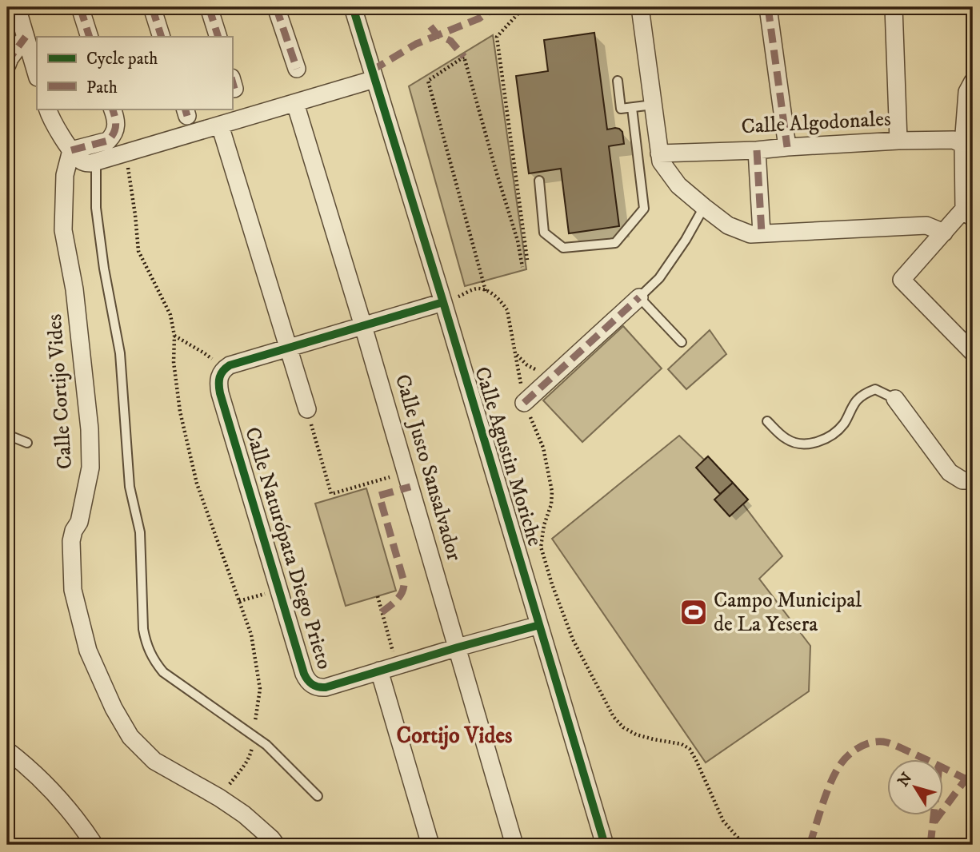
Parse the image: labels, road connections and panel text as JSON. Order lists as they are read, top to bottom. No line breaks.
{"streets":{"street":["Calle Algodonales","Calle Cortijo Vides","Calle Agustin Moriche","Calle Justo Sansalvador","Calle Naturópata Diego Prieto"]},"districts":["Cortijo Vides"],"places":{"sports":["Campo Municipal de La Yesera"]},"legend":["Cycle path","Path"],"north":"top left"}
